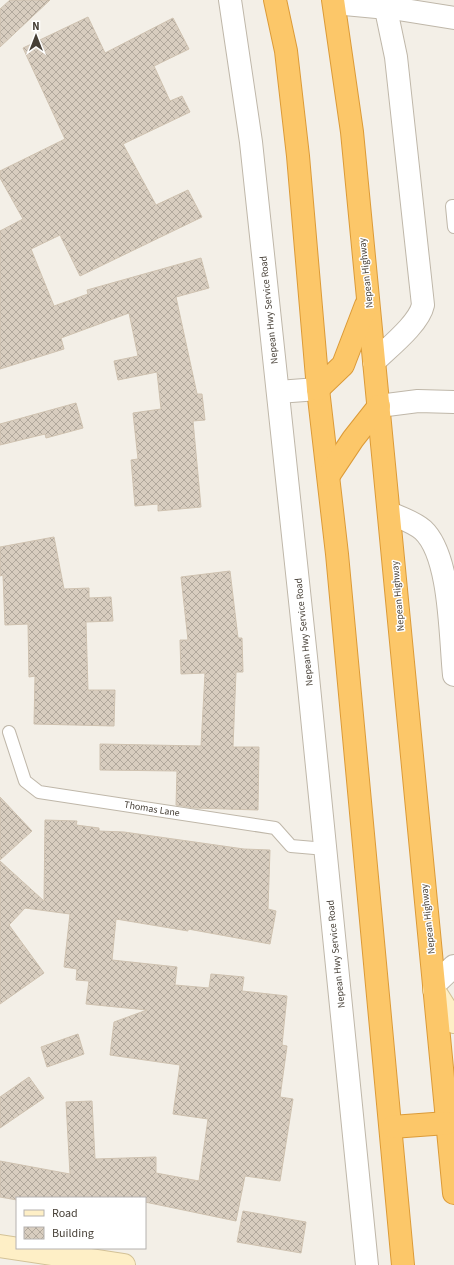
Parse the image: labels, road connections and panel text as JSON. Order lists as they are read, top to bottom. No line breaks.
{"streets":{"highway":["Nepean Highway"],"street":["Nepean Hwy Service Road"],"lane":["Thomas Lane"]},"crossings":[["Nepean Hwy Service Road","Thomas Lane"]],"legend":["Road","Building"],"north":"top"}
